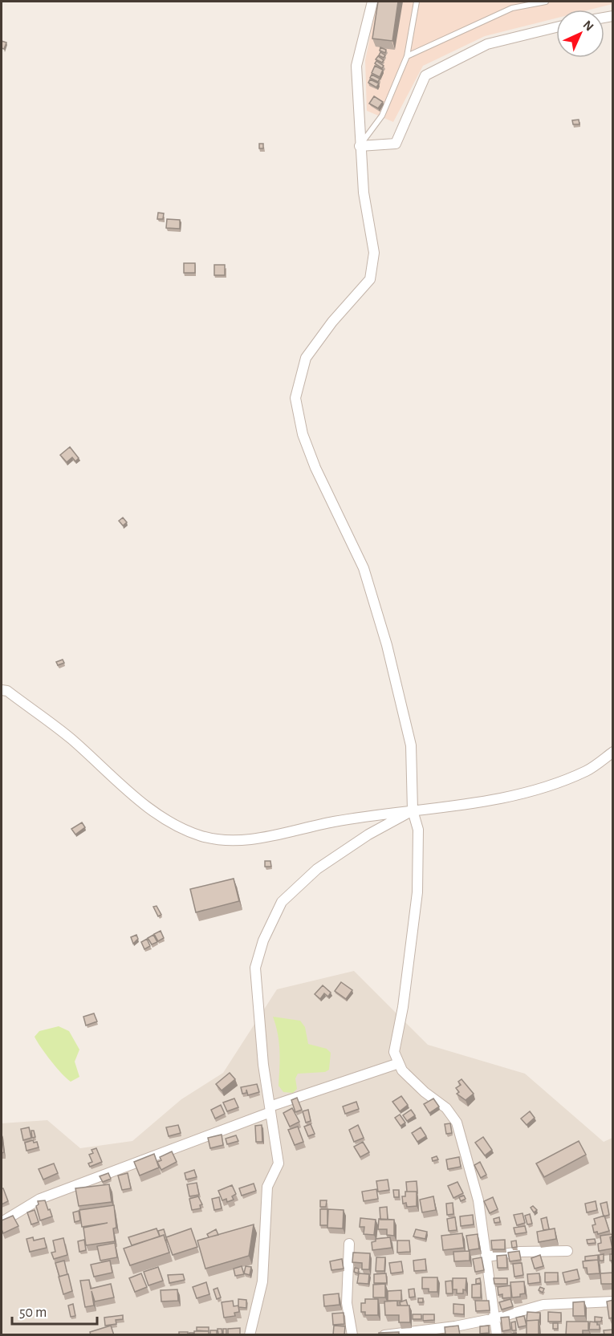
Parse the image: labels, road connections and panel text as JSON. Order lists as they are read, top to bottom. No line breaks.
{"scale_bar":"50 m","north":"top right"}
